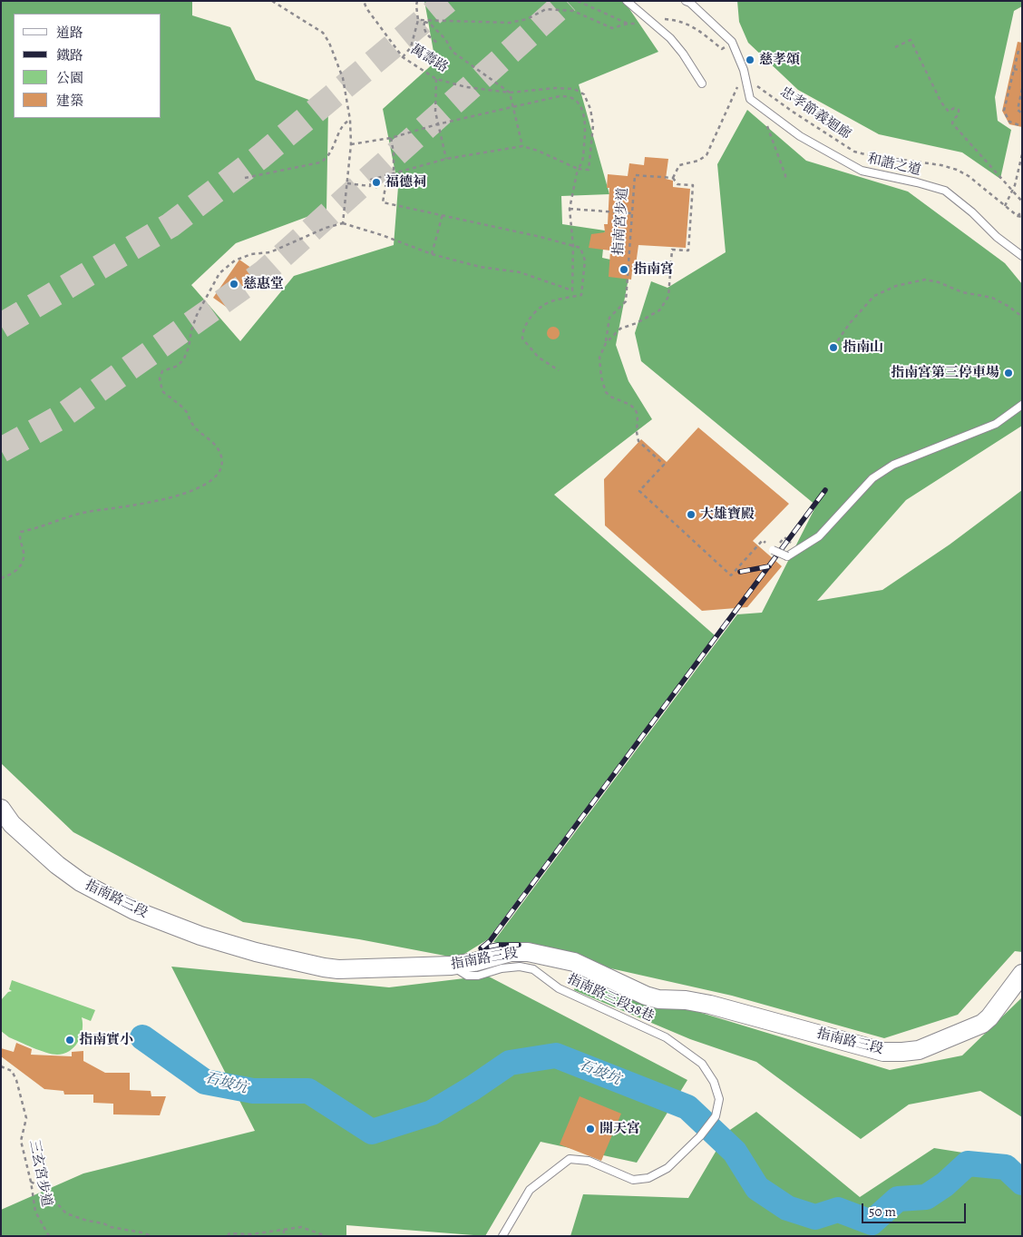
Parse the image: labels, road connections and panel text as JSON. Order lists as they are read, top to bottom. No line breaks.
{"streets":{"street":["指南路三段"],"lane":["和諧之道","指南路三段38巷"],"path":["萬壽路","忠孝節義迴廊","指南宮步道","三玄宮步道"]},"crossings":[["忠孝節義迴廊","和諧之道"],["指南路三段","指南路三段38巷"]],"water":["石坡坑"],"places":["慈孝頌","福德祠","指南宮","慈惠堂","指南山","指南宮第三停車場","大雄寶殿","指南實小","開天宮"],"legend":["道路","鐵路","公園","建築"],"scale_bar":"50 m"}
